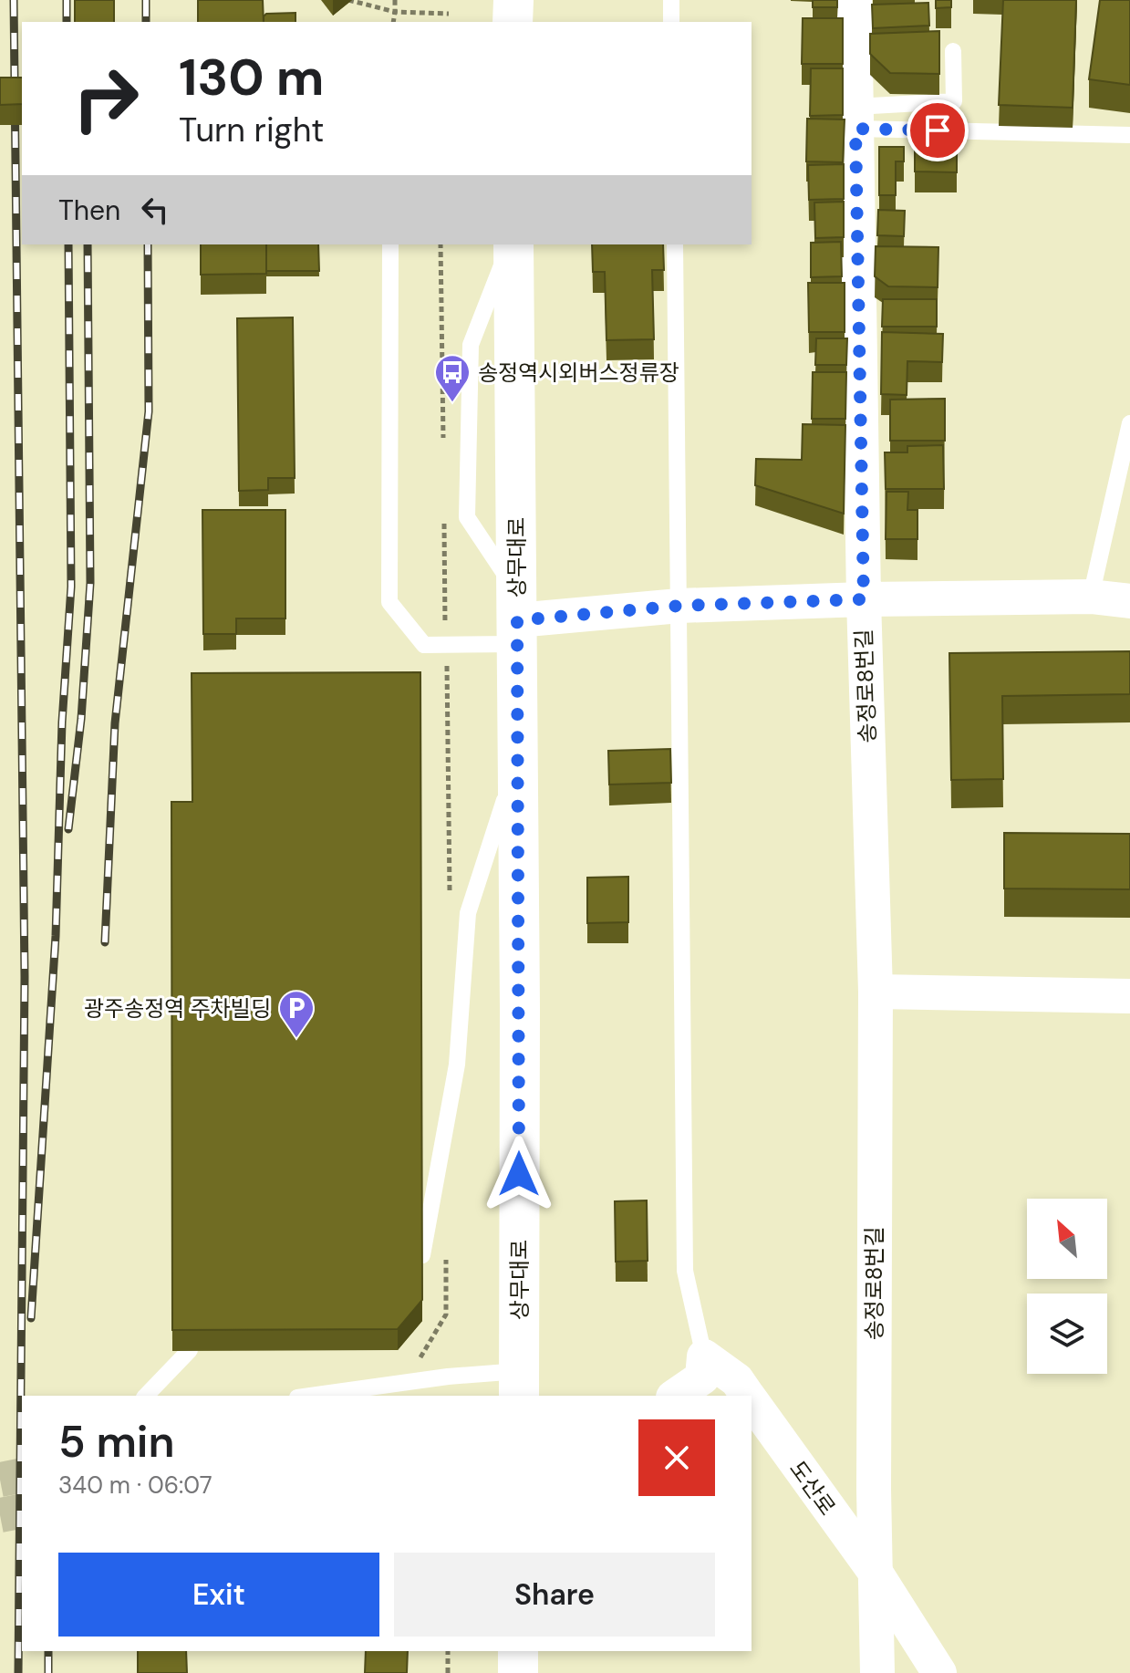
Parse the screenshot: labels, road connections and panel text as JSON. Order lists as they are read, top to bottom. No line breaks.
{"streets":{"main road":["상무대로"],"street":["송정로8번길","도산로"]},"crossings":[["송정로8번길","도산로"]],"places":{"bus stop":["송정역시외버스정류장"],"parking":["광주송정역 주차빌딩"]},"north":"top left","page":{"turn":["130 m","Turn right"],"then":"Then","heading":["5 min","340 m · 06:07"],"buttons":["Exit","Share"]}}
